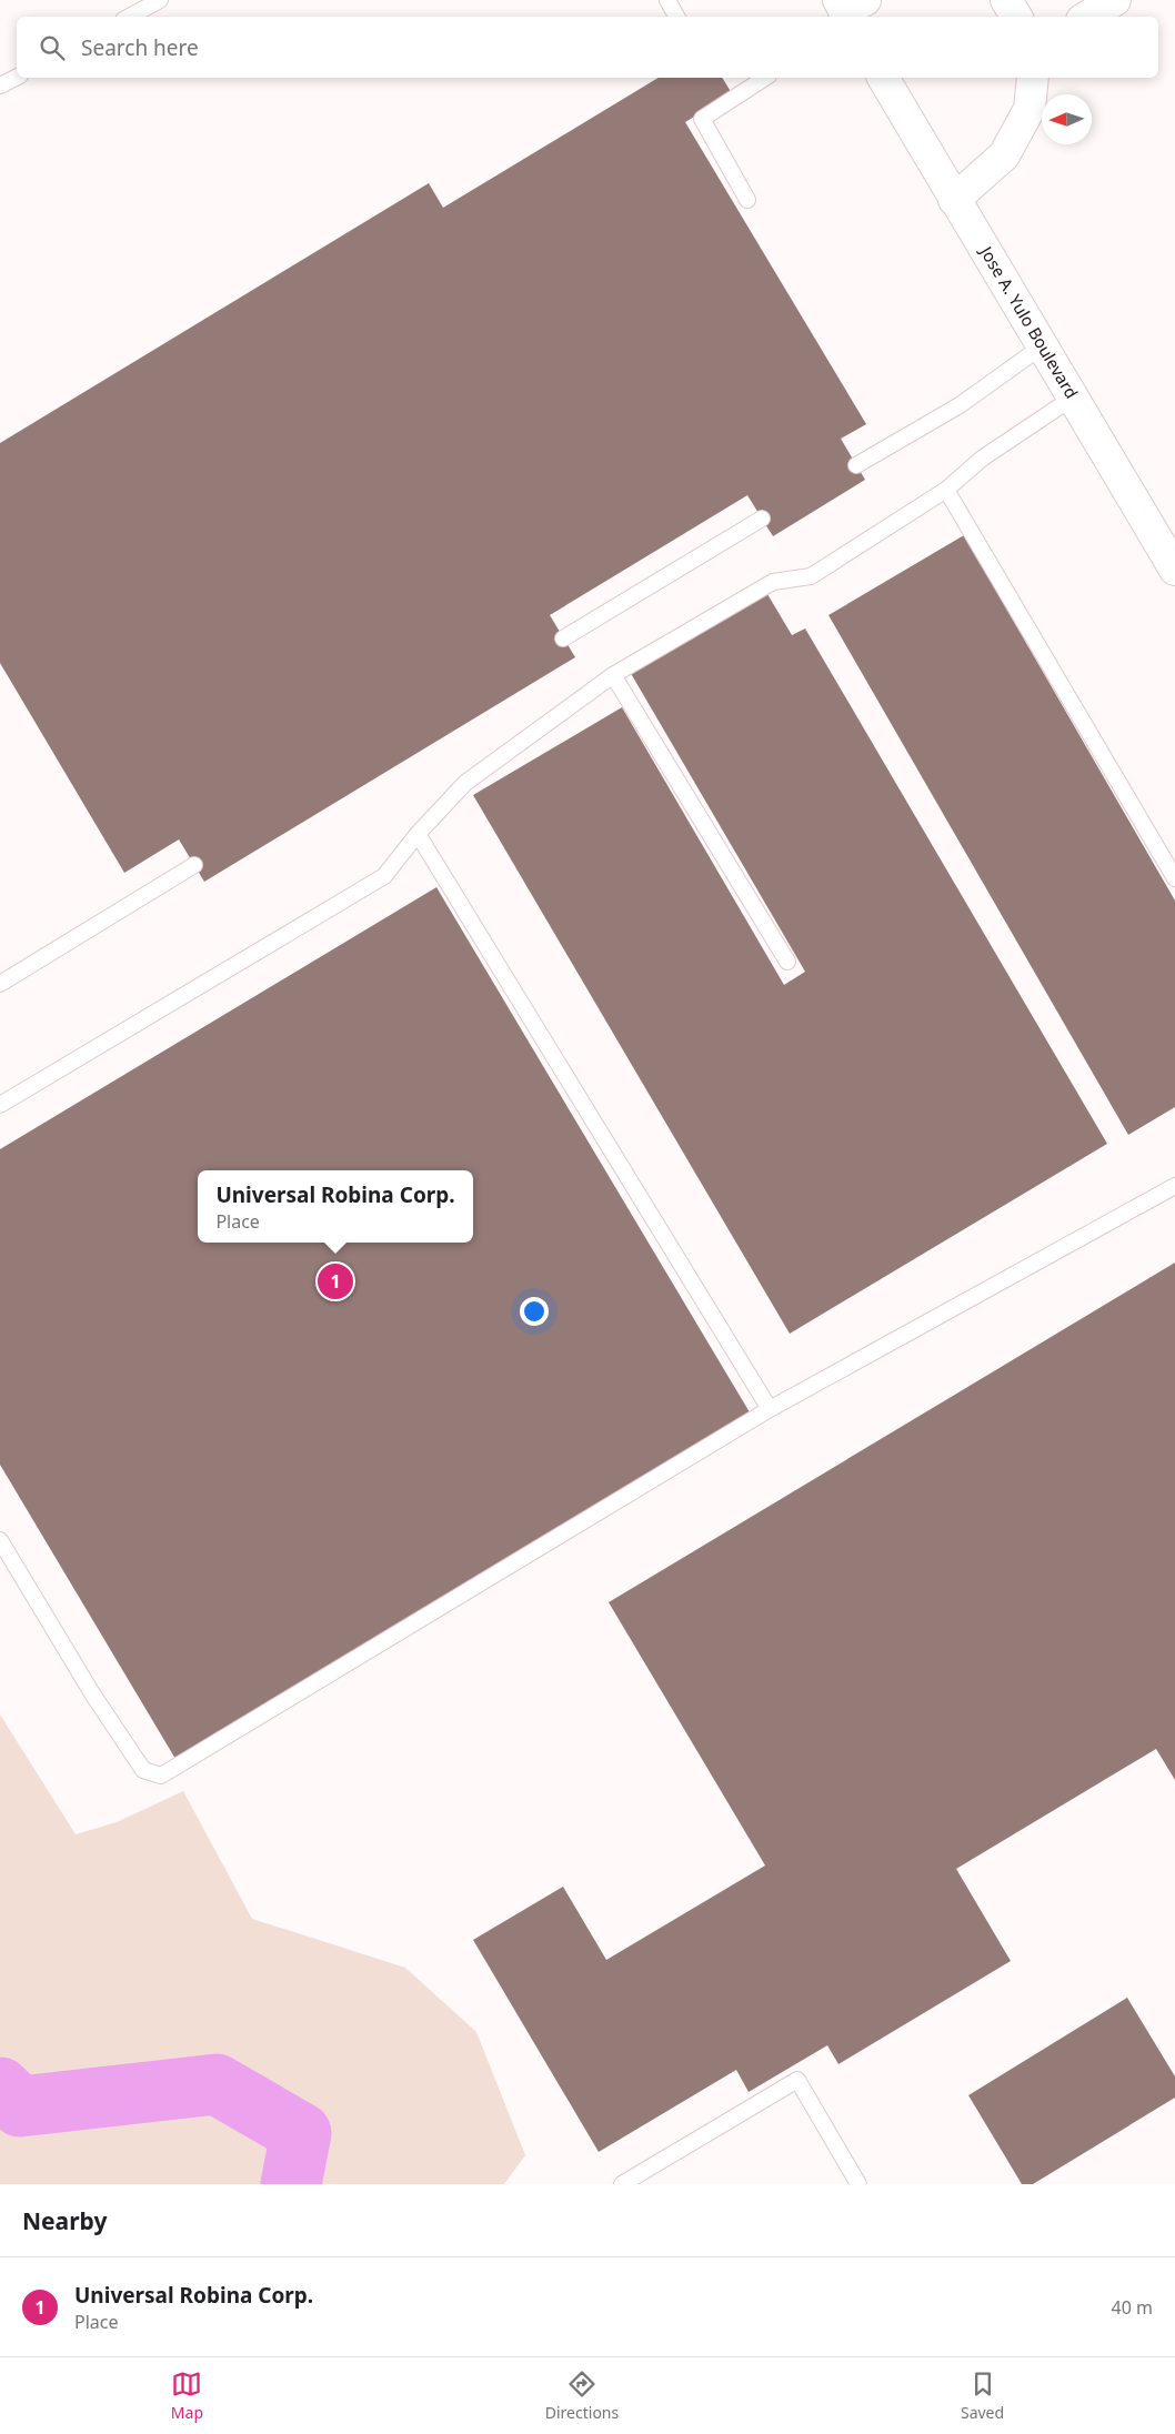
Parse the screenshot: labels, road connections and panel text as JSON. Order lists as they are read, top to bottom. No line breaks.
{"streets":{"main road":["Jose A. Yulo Boulevard"]},"north":"left","page":{"search":"Search here","popup":["Universal Robina Corp.","Place"],"pins":"1","heading":"Nearby","list":[{"mark":"1","name":"Universal Robina Corp.","note":"Place","value":"40 m"}],"nav":["Map","Directions","Saved"]}}
